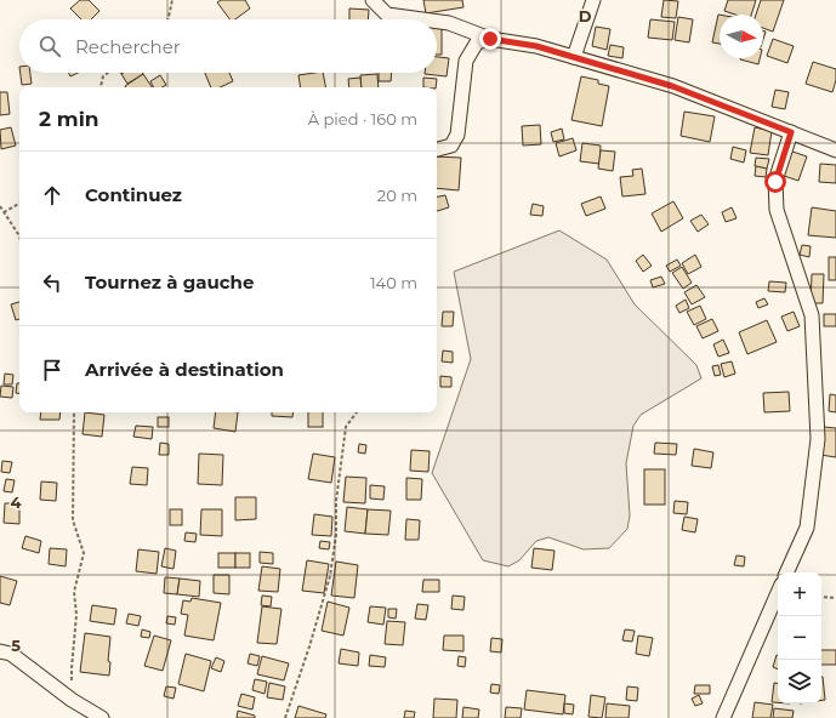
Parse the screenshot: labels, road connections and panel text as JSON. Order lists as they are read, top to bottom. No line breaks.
{"north":"right","page":{"search":"Rechercher","heading":["2 min","À pied · 160 m"],"list":[["Continuez","20 m"],["Tournez à gauche","140 m"],"Arrivée à destination"],"map_buttons":["+","−"]},"grid":{"columns":["D"],"rows":["4","5"]}}
